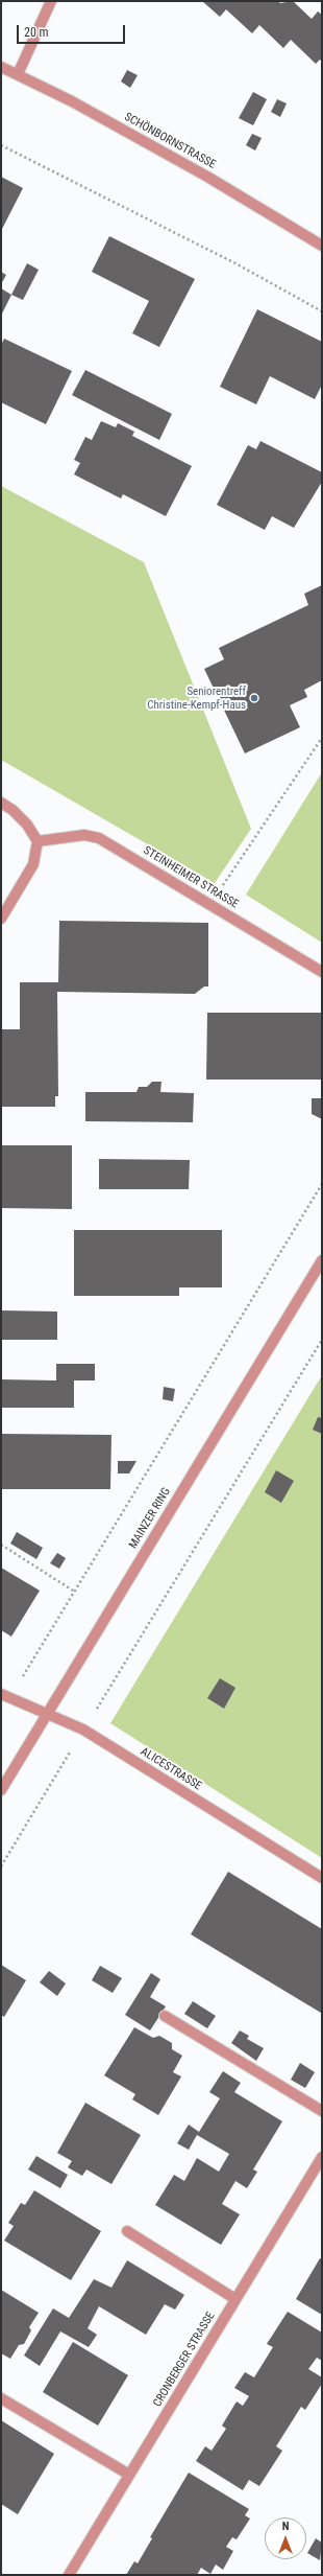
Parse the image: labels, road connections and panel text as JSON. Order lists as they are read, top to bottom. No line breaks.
{"streets":{"street":["SCHÖNBORNSTRASSE","STEINHEIMER STRASSE","MAINZER RING","ALICESTRASSE","CRONBERGER STRASSE"]},"crossings":[["MAINZER RING","ALICESTRASSE"]],"places":["Seniorentreff Christine-Kempf-Haus"],"scale_bar":"20 m","north":"top"}
